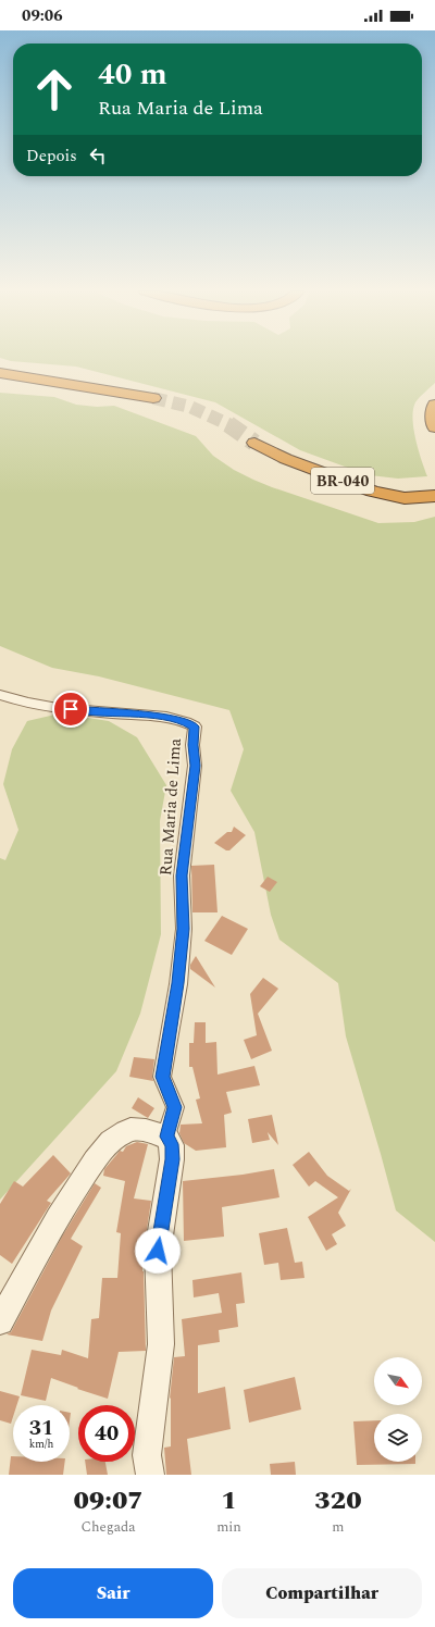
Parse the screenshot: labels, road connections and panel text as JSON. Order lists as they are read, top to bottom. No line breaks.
{"streets":{"highway":["BR-040"],"street":["Rua Maria de Lima"]},"north":"bottom right","page":{"status":"09:06","turn":["40 m","Rua Maria de Lima"],"then":"Depois","speed":"31 km/h","limit":"40","eta":["09:07","Chegada","1","min","320","m"],"buttons":["Sair","Compartilhar"]}}
